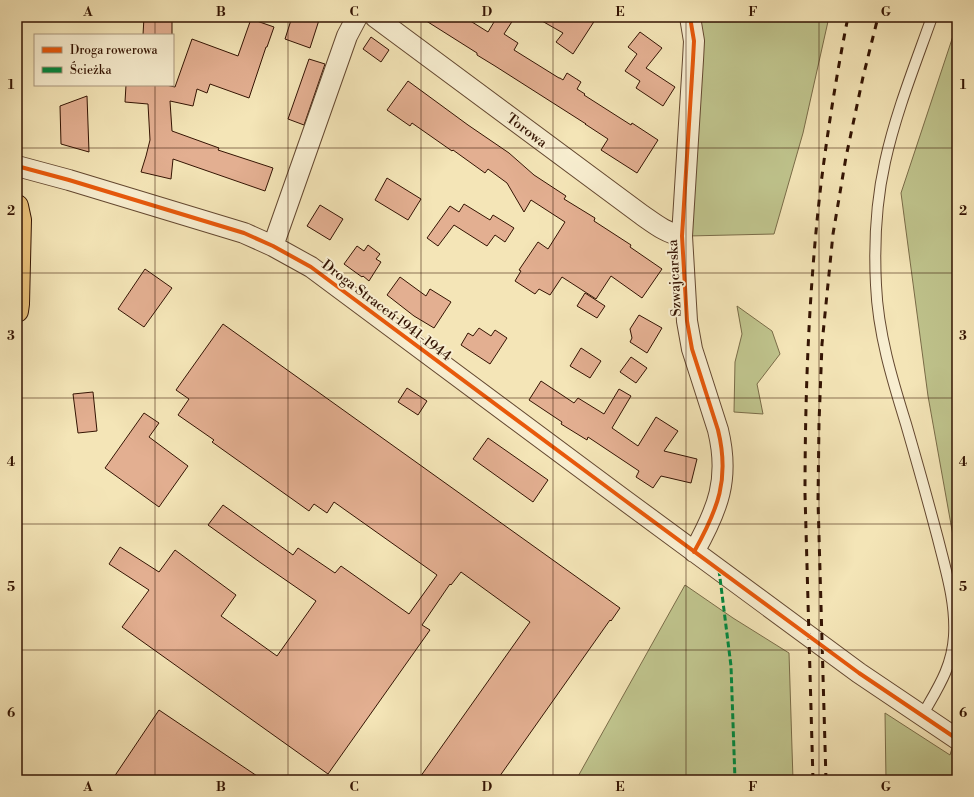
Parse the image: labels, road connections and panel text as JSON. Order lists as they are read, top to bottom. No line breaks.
{"streets":{"street":["Torowa","Szwajcarska","Droga Straceń 1941-1944"]},"crossings":[["Torowa","Szwajcarska"],["Szwajcarska","Droga Straceń 1941-1944"]],"legend":["Droga rowerowa","Ścieżka"],"grid":{"columns":["A","B","C","D","E","F","G"],"rows":["1","2","3","4","5","6"]}}
